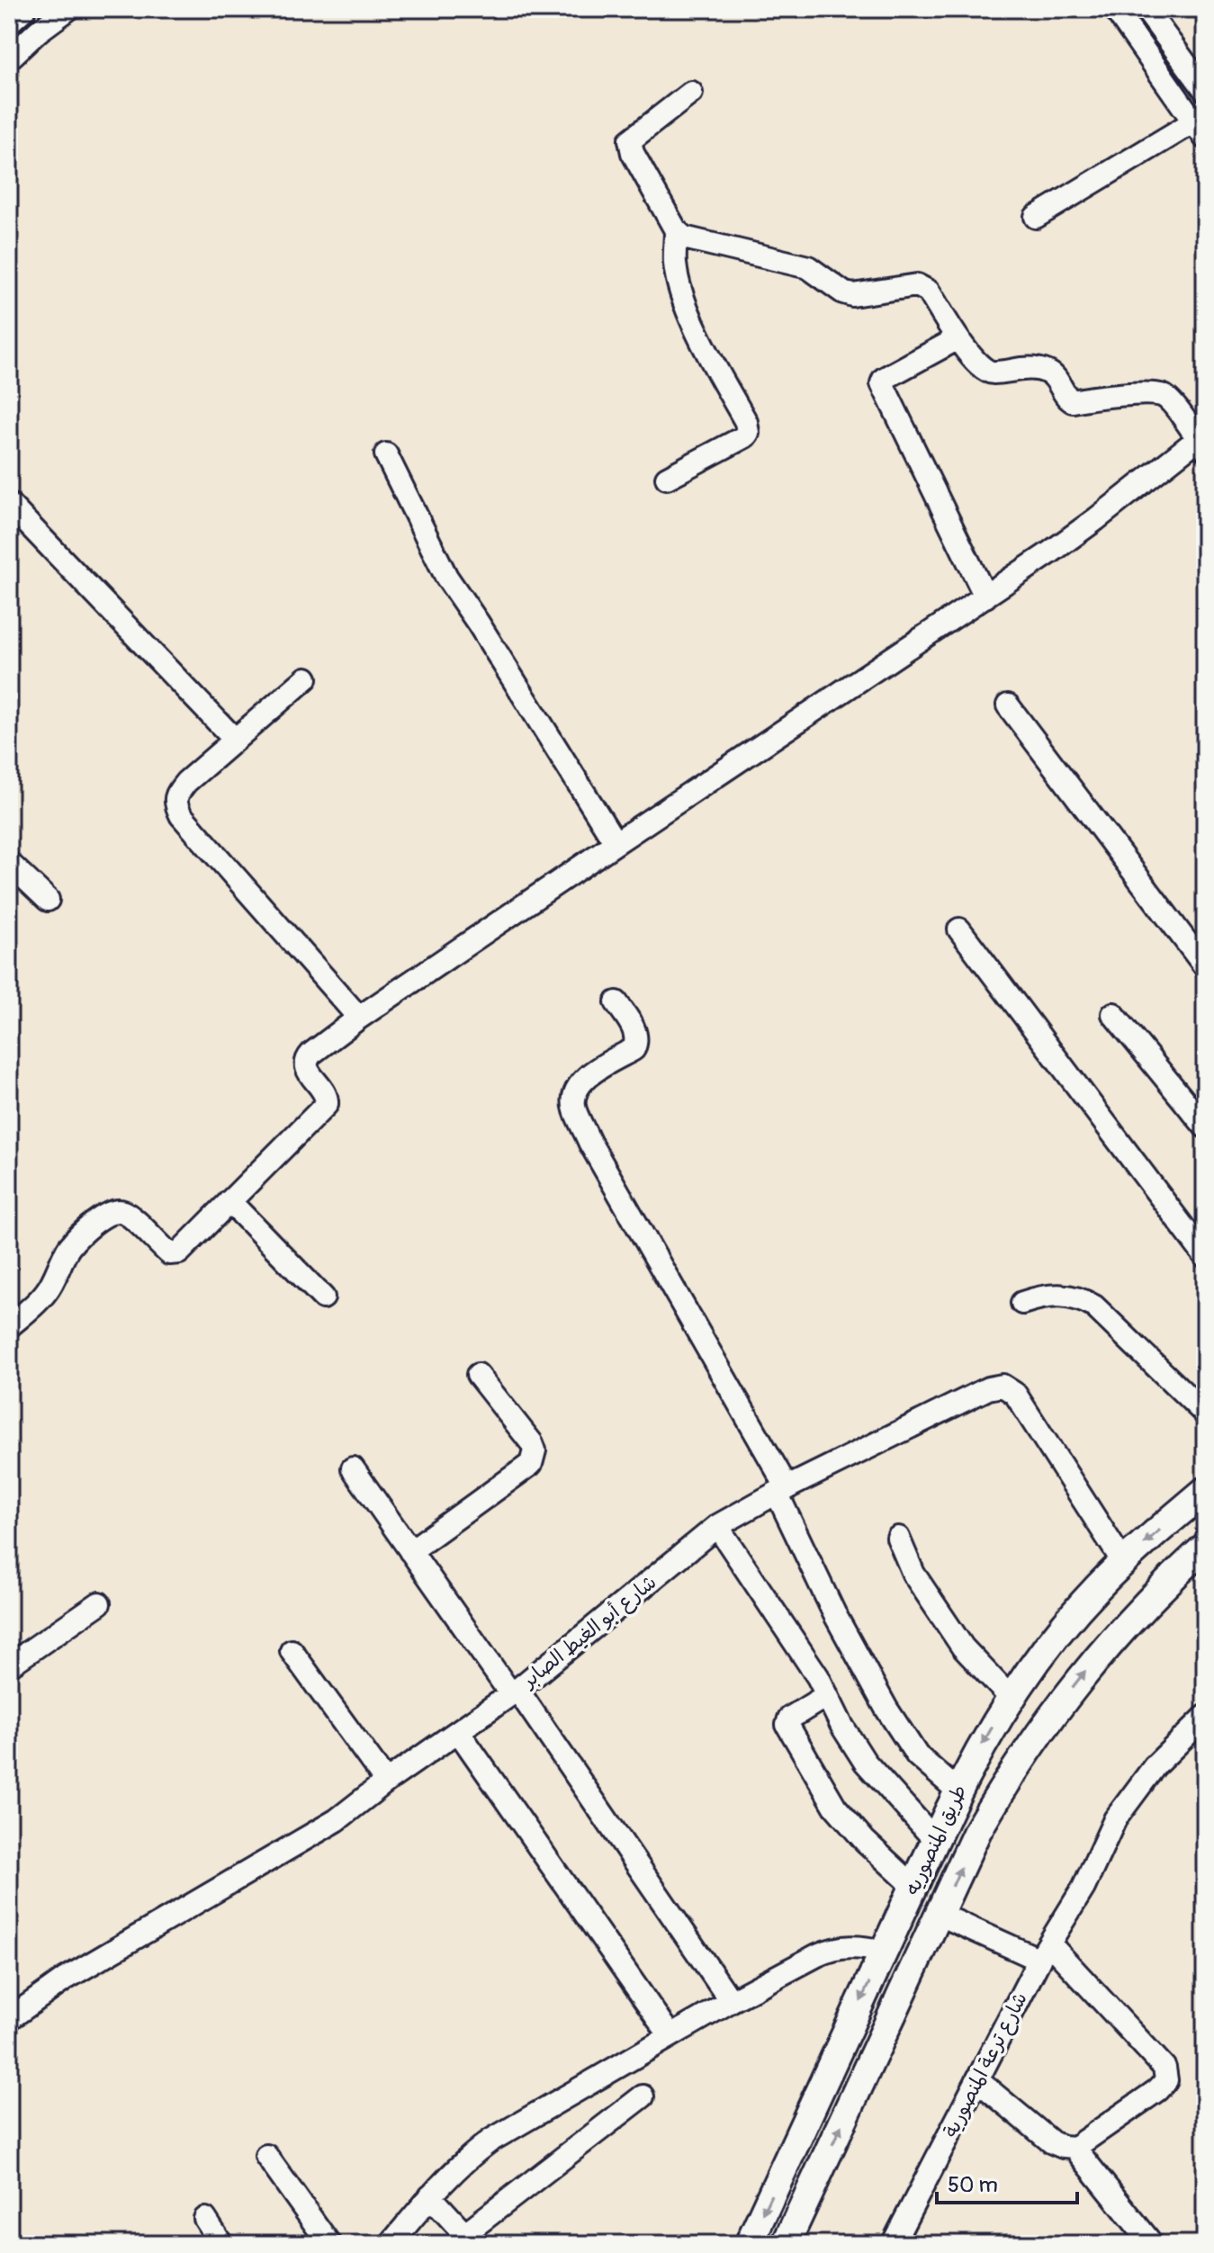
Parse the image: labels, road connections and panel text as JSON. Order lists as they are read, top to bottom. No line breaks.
{"streets":{"main road":["طريق المنصوريه"],"street":["شارع أبو الغيط الصابر","شارع ترعة المنصورية"]},"crossings":[["شارع أبو الغيط الصابر","طريق المنصوريه"]],"scale_bar":"50 m"}
